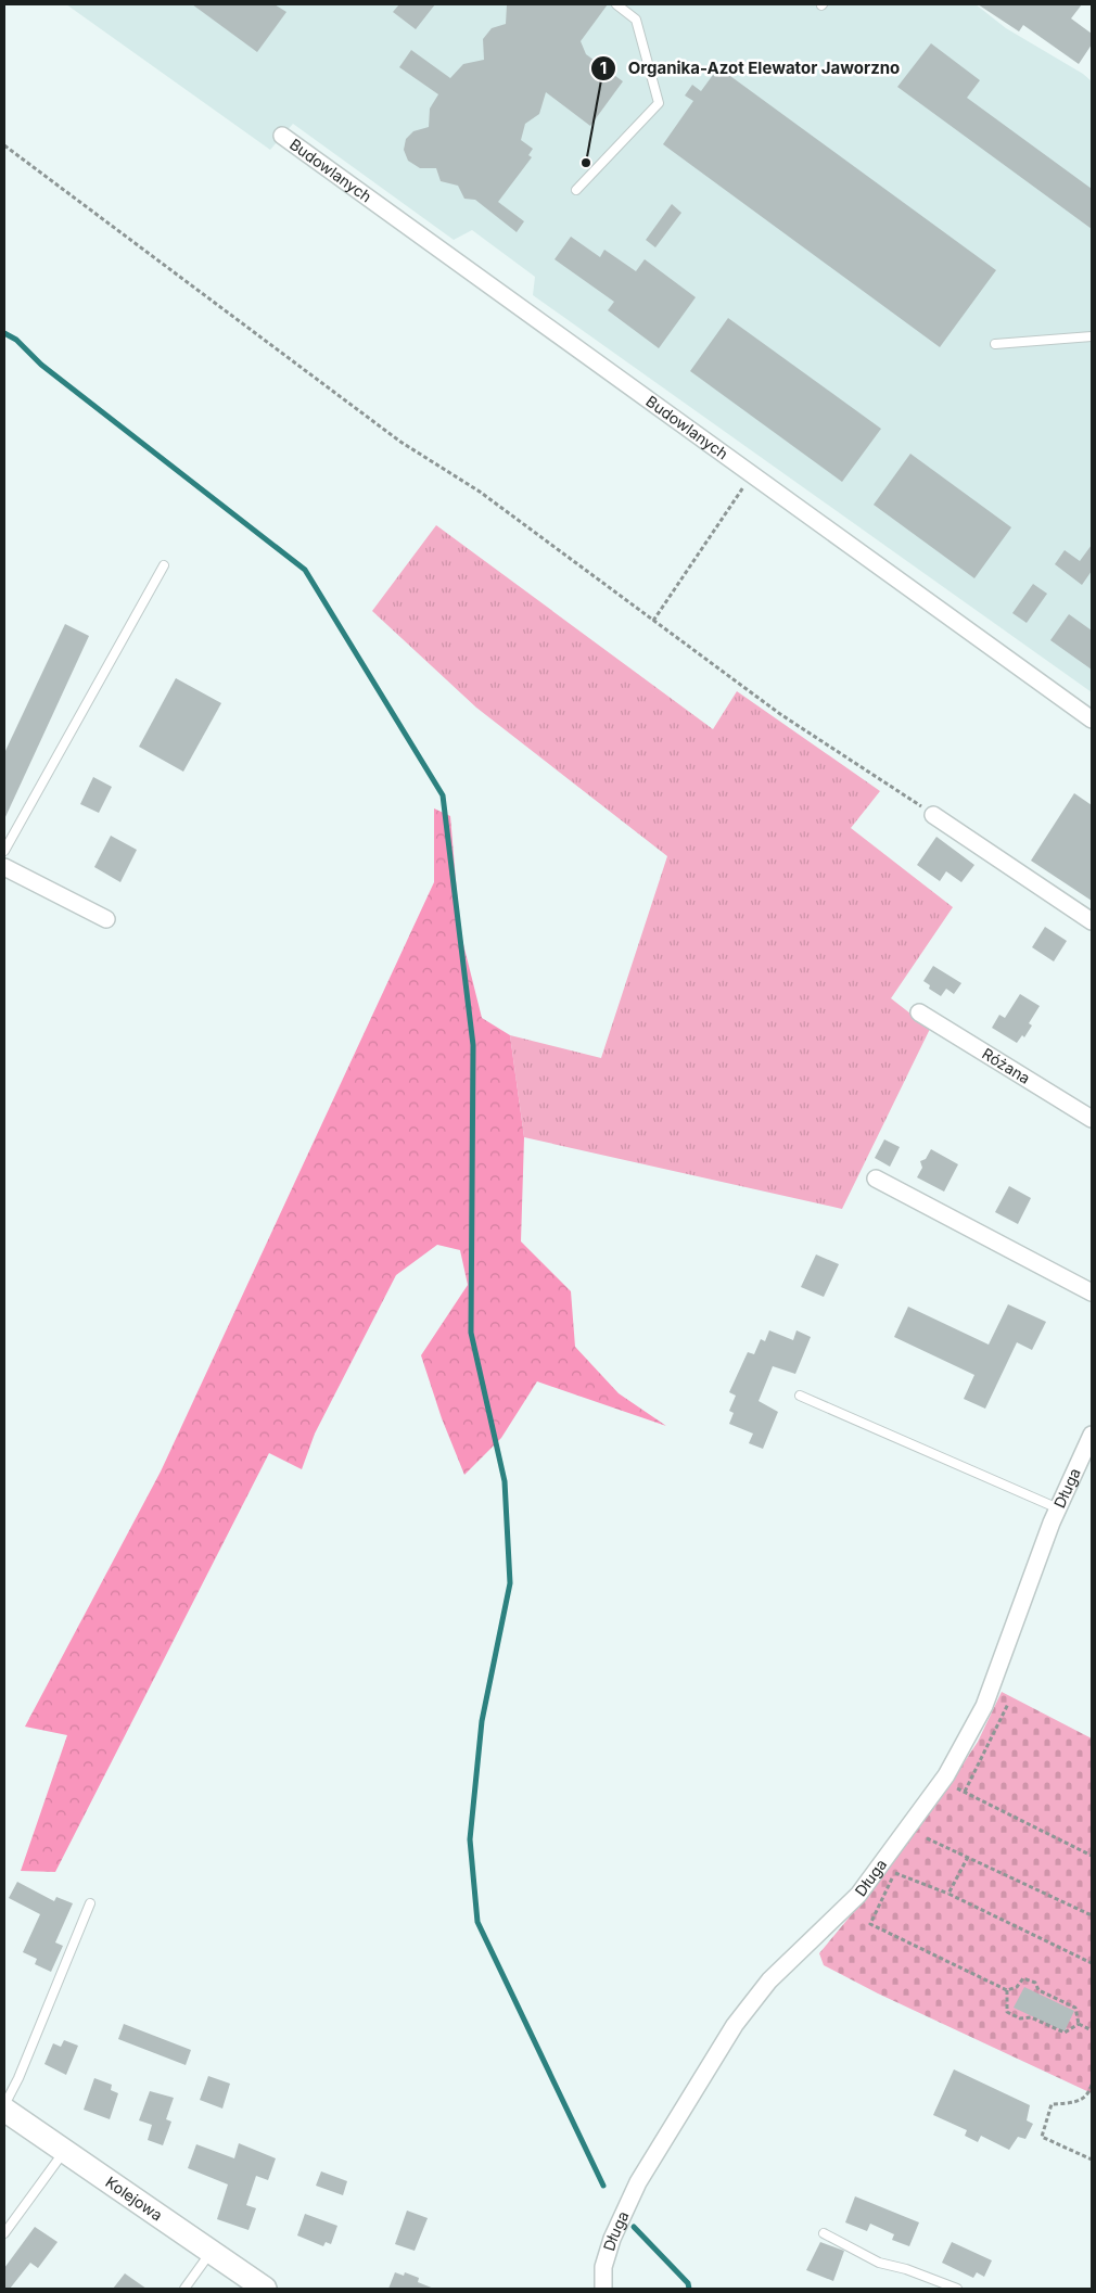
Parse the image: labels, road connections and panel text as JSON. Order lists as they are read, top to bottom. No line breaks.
{"streets":{"street":["Budowlanych","Różana","Długa","Kolejowa"]},"places":["Organika-Azot Elewator Jaworzno"]}
